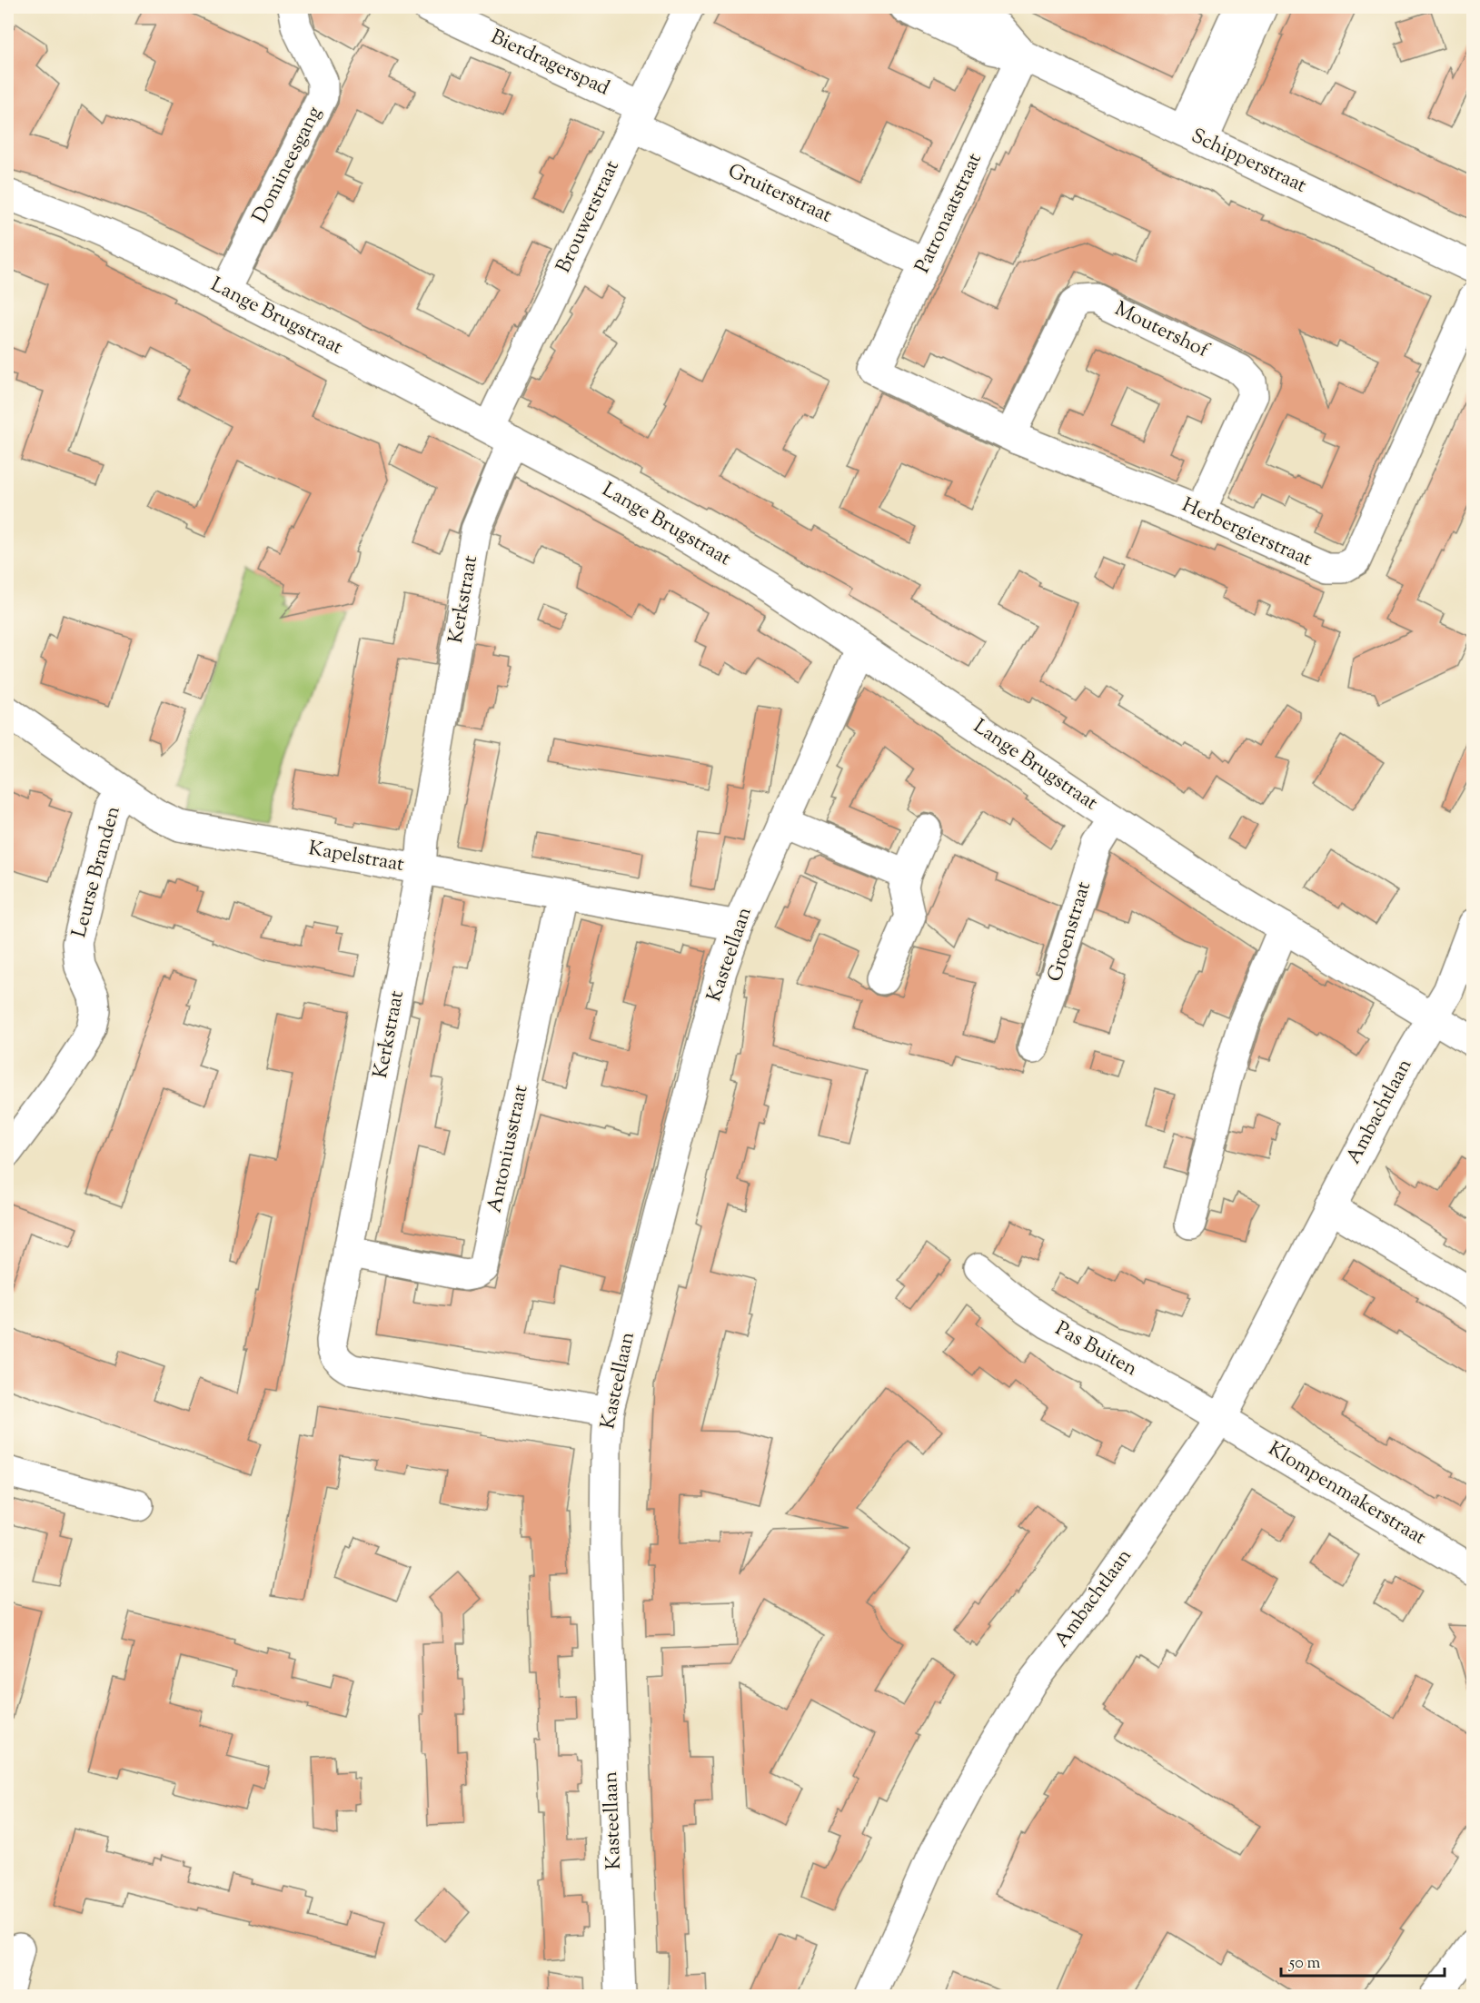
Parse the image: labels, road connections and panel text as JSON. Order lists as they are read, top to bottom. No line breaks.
{"streets":{"street":["Bierdragerspad","Schipperstraat","Domineesgang","Gruiterstraat","Patronaatstraat","Brouwerstraat","Lange Brugstraat","Moutershof","Herbergierstraat","Kerkstraat","Kapelstraat","Leurse Branden","Groenstraat","Kasteellaan","Ambachtlaan","Antoniusstraat","Pas Buiten","Klompenmakerstraat"]},"crossings":[["Bierdragerspad","Gruiterstraat"],["Bierdragerspad","Brouwerstraat"],["Schipperstraat","Patronaatstraat"],["Domineesgang","Lange Brugstraat"],["Gruiterstraat","Patronaatstraat"],["Gruiterstraat","Brouwerstraat"],["Patronaatstraat","Herbergierstraat"],["Brouwerstraat","Lange Brugstraat"],["Brouwerstraat","Kerkstraat"],["Lange Brugstraat","Kerkstraat"],["Lange Brugstraat","Groenstraat"],["Lange Brugstraat","Kasteellaan"],["Lange Brugstraat","Ambachtlaan"],["Moutershof","Herbergierstraat"],["Kerkstraat","Kapelstraat"],["Kerkstraat","Kasteellaan"],["Kerkstraat","Antoniusstraat"],["Kapelstraat","Leurse Branden"],["Kapelstraat","Kasteellaan"],["Kapelstraat","Antoniusstraat"],["Ambachtlaan","Pas Buiten"],["Ambachtlaan","Klompenmakerstraat"],["Pas Buiten","Klompenmakerstraat"]],"scale_bar":"50 m"}
